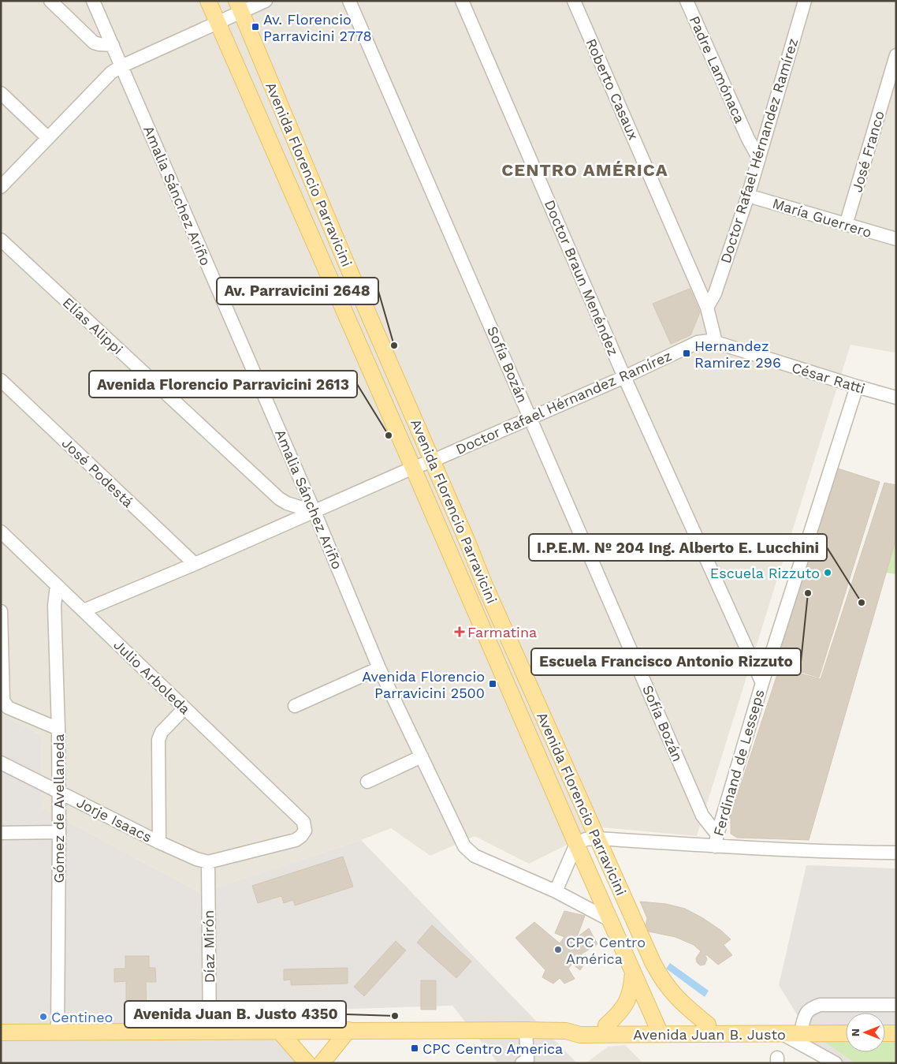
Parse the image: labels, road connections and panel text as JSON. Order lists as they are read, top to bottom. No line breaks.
{"streets":{"main road":["Avenida Florencio Parravicini","Avenida Juan B. Justo"],"street":["Padre Lamónaca","Roberto Casaux","Doctor Rafael Hérnandez Ramírez","José Franco","Amalia Sánchez Ariño","María Guerrero","Doctor Braun Menéndez","Elías Alippi","Sofía Bozán","César Ratti","José Podestá","Julio Arboleda","Ferdinand de Lesseps","Gómez de Avellaneda","Jorje Isaacs","Díaz Mirón"]},"crossings":[["Padre Lamónaca","Doctor Rafael Hérnandez Ramírez"],["Roberto Casaux","Doctor Rafael Hérnandez Ramírez"],["Doctor Rafael Hérnandez Ramírez","Avenida Florencio Parravicini"],["Doctor Rafael Hérnandez Ramírez","Amalia Sánchez Ariño"],["Doctor Rafael Hérnandez Ramírez","María Guerrero"],["Doctor Rafael Hérnandez Ramírez","Doctor Braun Menéndez"],["Doctor Rafael Hérnandez Ramírez","Elías Alippi"],["Doctor Rafael Hérnandez Ramírez","Sofía Bozán"],["Doctor Rafael Hérnandez Ramírez","César Ratti"],["Doctor Rafael Hérnandez Ramírez","José Podestá"],["Doctor Rafael Hérnandez Ramírez","Julio Arboleda"],["José Franco","María Guerrero"],["Avenida Florencio Parravicini","Amalia Sánchez Ariño"],["Avenida Florencio Parravicini","Avenida Juan B. Justo"],["Amalia Sánchez Ariño","Elías Alippi"],["Doctor Braun Menéndez","Ferdinand de Lesseps"],["Sofía Bozán","Ferdinand de Lesseps"],["César Ratti","Ferdinand de Lesseps"],["Julio Arboleda","Gómez de Avellaneda"],["Julio Arboleda","Jorje Isaacs"],["Julio Arboleda","Díaz Mirón"],["Gómez de Avellaneda","Jorje Isaacs"],["Gómez de Avellaneda","Avenida Juan B. Justo"],["Jorje Isaacs","Díaz Mirón"],["Díaz Mirón","Avenida Juan B. Justo"]],"districts":["CENTRO AMÉRICA"],"places":{"transit":["Av. Florencio Parravicini 2778","Hernandez Ramirez 296","Avenida Florencio Parravicini 2500","CPC Centro America"],"other":["Av. Parravicini 2648","Avenida Florencio Parravicini 2613","Escuela Rizzuto","Escuela Francisco Antonio Rizzuto","I.P.E.M. Nº 204 Ing. Alberto E. Lucchini","CPC Centro América","Avenida Juan B. Justo 4350","Centineo"],"health":["Farmatina"]},"north":"left"}
